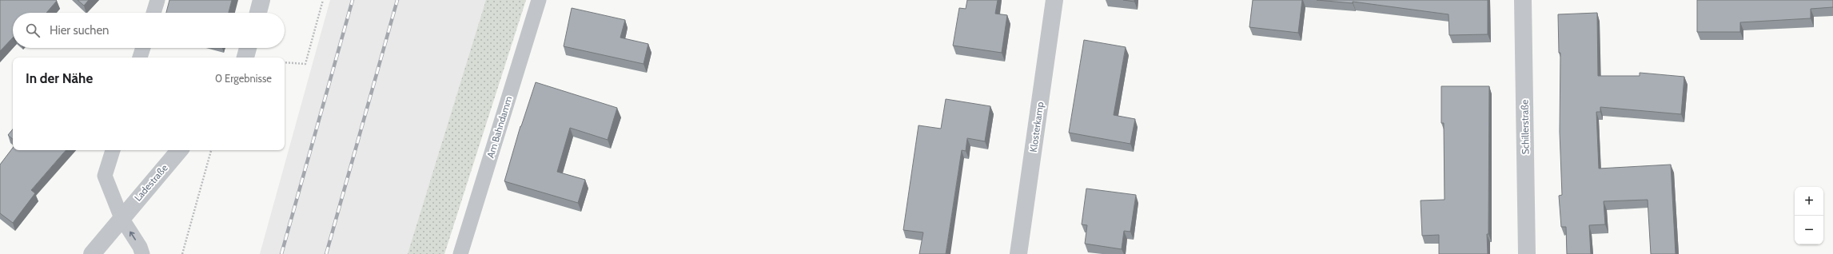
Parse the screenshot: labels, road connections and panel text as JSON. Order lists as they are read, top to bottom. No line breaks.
{"streets":{"street":["Klosterkamp","Schillerstraße","Ladestraße"],"lane":["Am Bahndamm"]},"page":{"search":"Hier suchen","heading":["In der Nähe","0 Ergebnisse"],"map_buttons":["+","−"]}}
